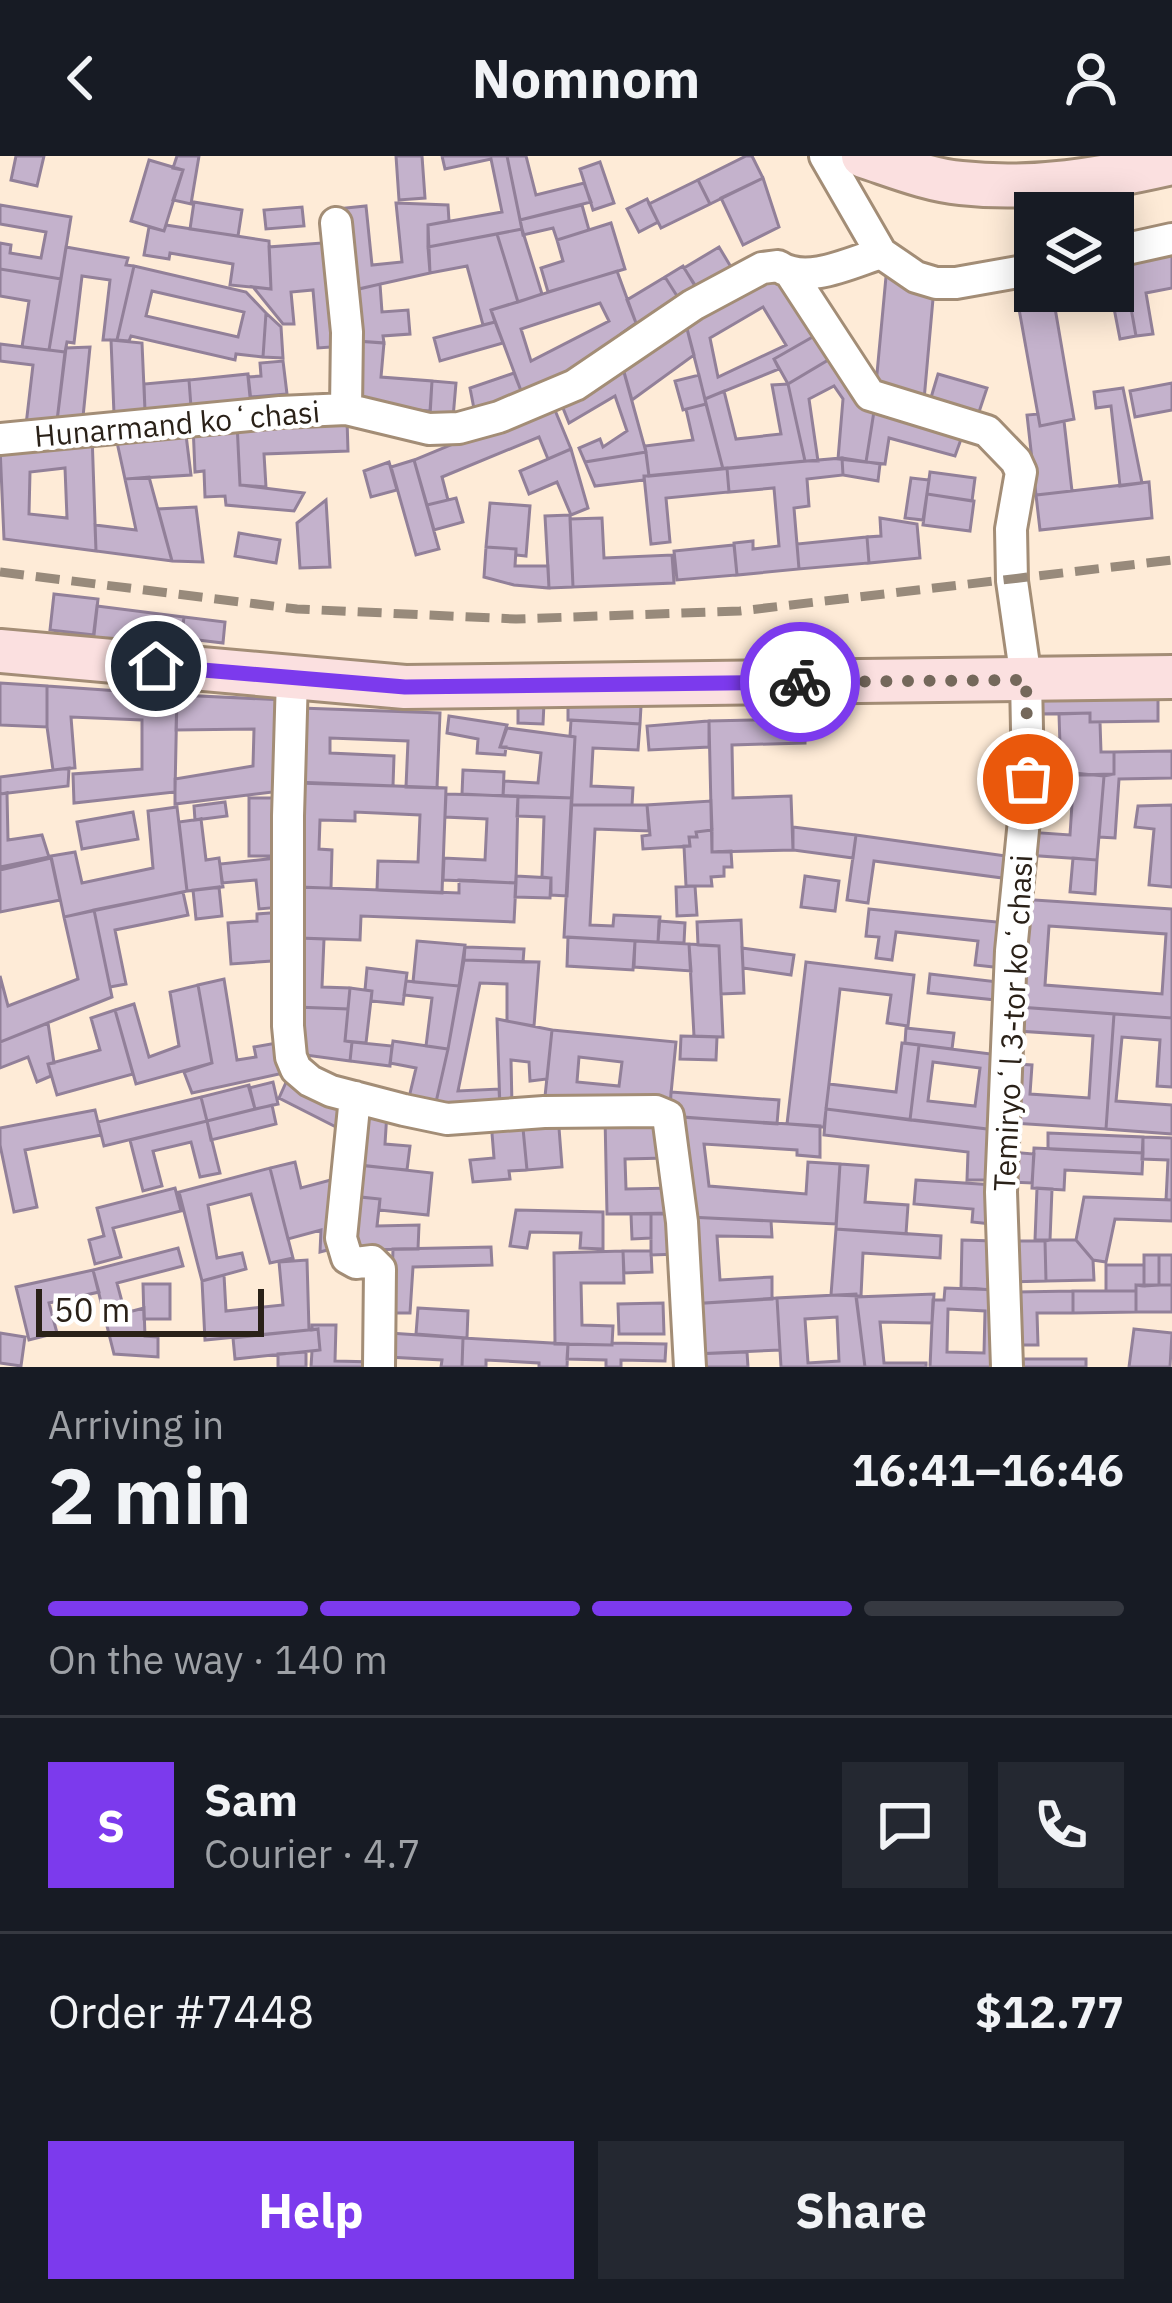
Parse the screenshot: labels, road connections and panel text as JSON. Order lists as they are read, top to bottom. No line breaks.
{"streets":{"street":["Hunarmand koʻchasi","Temiryoʻl 3-tor koʻchasi"]},"crossings":[["Hunarmand koʻchasi","Temiryoʻl 3-tor koʻchasi"]],"scale_bar":"50 m","page":{"header":"Nomnom","scale":"50 m","heading":["2 min","Arriving in","16:41–16:46"],"panel":["Sam","Courier · 4.7","Order #7448","$12.77"],"bar":"On the way · 140 m","round":"S","buttons":["Help","Share"]}}
